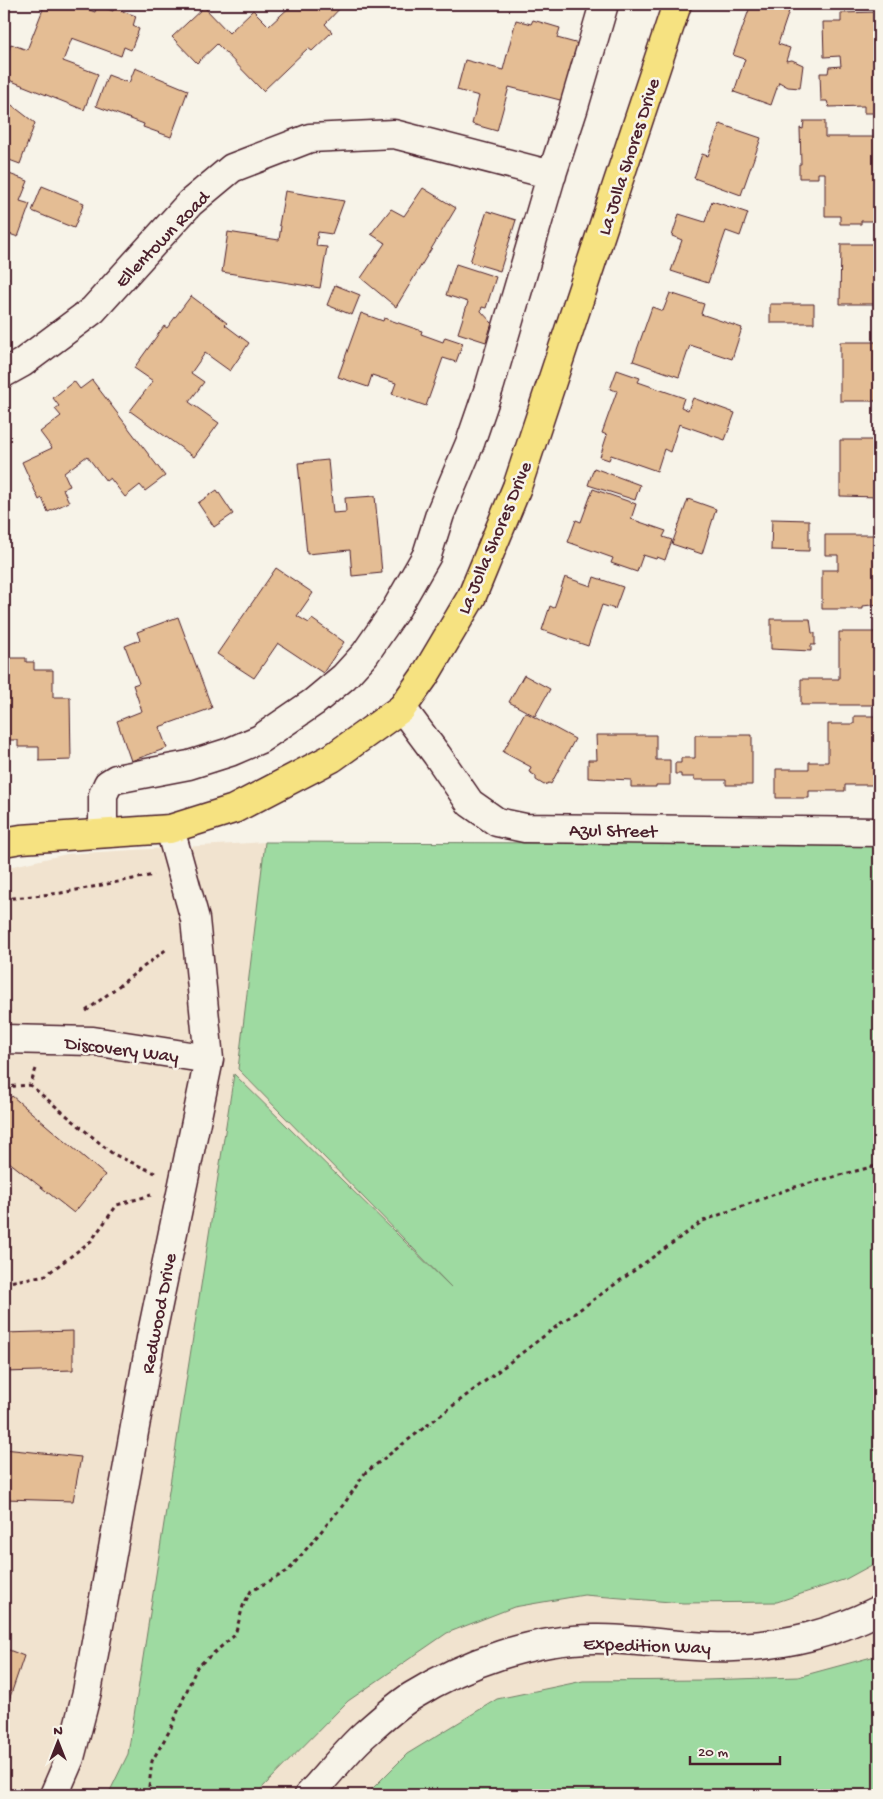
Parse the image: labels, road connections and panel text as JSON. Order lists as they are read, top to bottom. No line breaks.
{"streets":{"main road":["La Jolla Shores Drive"],"street":["Ellentown Road","Azul Street","Discovery Way","Redwood Drive","Expedition Way"]},"crossings":[["La Jolla Shores Drive","Azul Street"],["La Jolla Shores Drive","Redwood Drive"],["Discovery Way","Redwood Drive"]],"scale_bar":"20 m","north":"top"}
